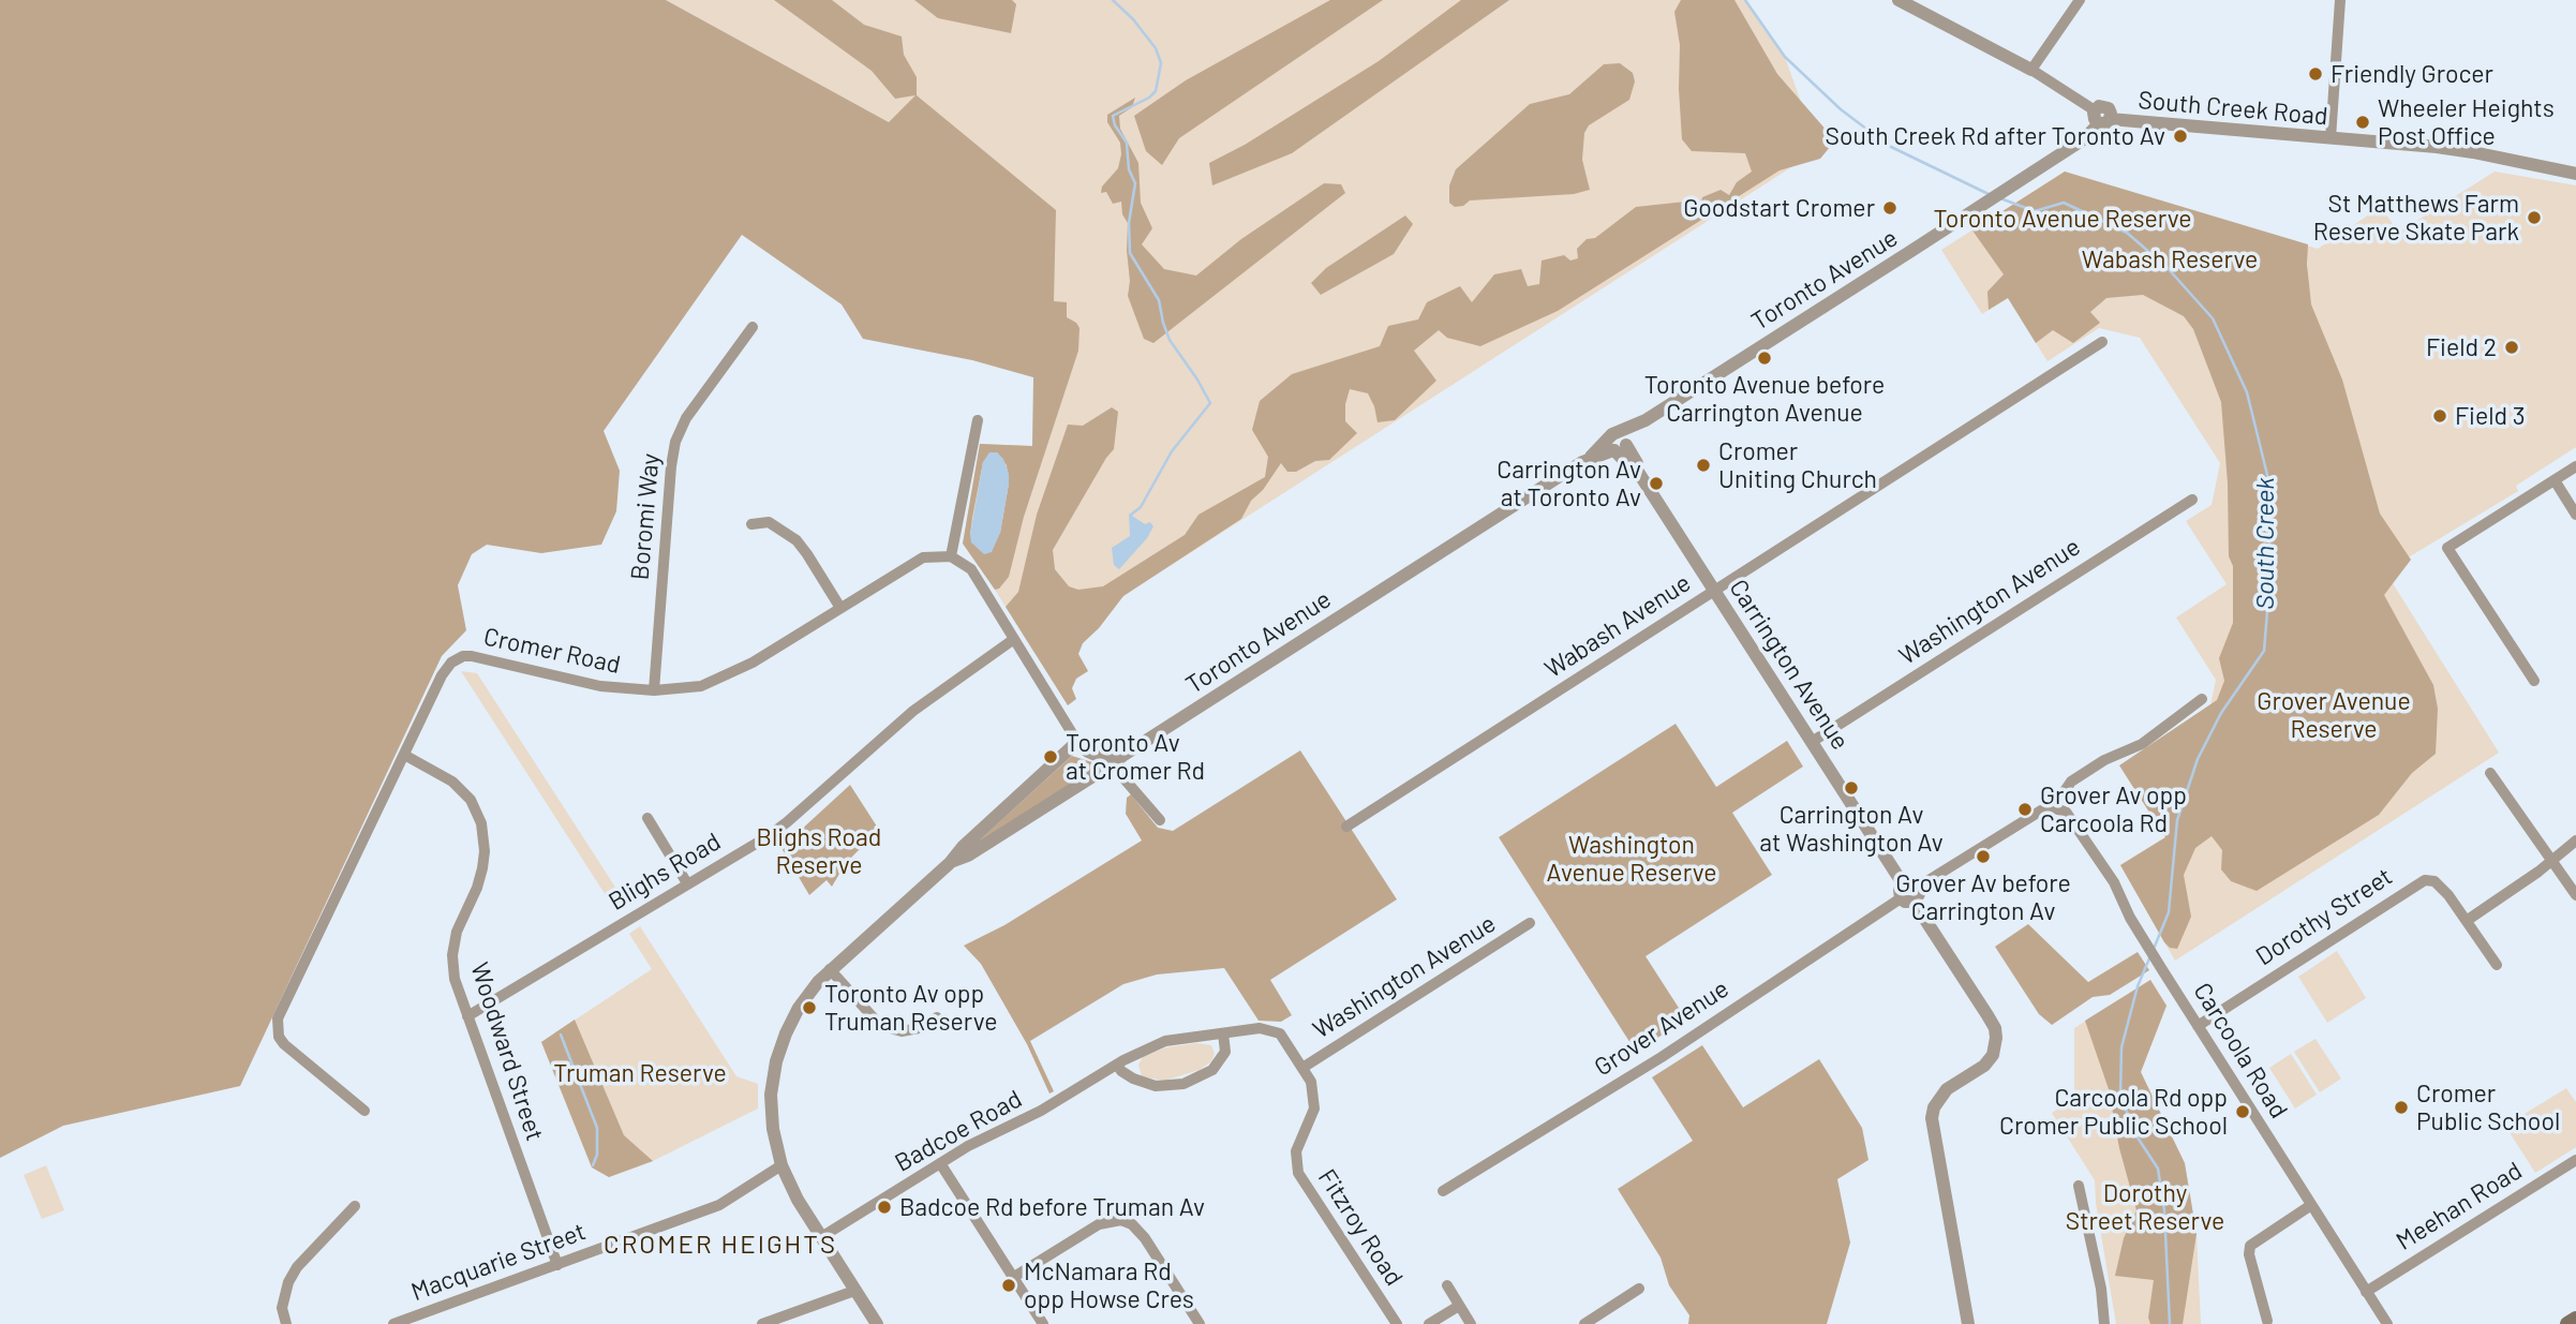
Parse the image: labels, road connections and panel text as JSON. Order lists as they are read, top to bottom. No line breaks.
{"streets":{"street":["South Creek Road","Toronto Avenue","Boromi Way","Washington Avenue","Wabash Avenue","Cromer Road","Carrington Avenue","Blighs Road","Dorothy Street","Grover Avenue","Carcoola Road","Woodward Street","Badcoe Road","Meehan Road","Fitzroy Road","Macquarie Street"]},"crossings":[["South Creek Road","Toronto Avenue"],["Toronto Avenue","Carrington Avenue"],["Toronto Avenue","Badcoe Road"],["Toronto Avenue","Macquarie Street"],["Boromi Way","Cromer Road"],["Washington Avenue","Carrington Avenue"],["Washington Avenue","Fitzroy Road"],["Wabash Avenue","Carrington Avenue"],["Cromer Road","Woodward Street"],["Carrington Avenue","Grover Avenue"],["Blighs Road","Woodward Street"],["Dorothy Street","Carcoola Road"],["Grover Avenue","Carcoola Road"],["Carcoola Road","Meehan Road"],["Woodward Street","Macquarie Street"],["Badcoe Road","Fitzroy Road"]],"districts":["CROMER HEIGHTS"],"water":["South Creek"],"parks":["Toronto Avenue Reserve","Wabash Reserve","Grover Avenue Reserve","Blighs Road Reserve","Washington Avenue Reserve","Truman Reserve","Dorothy Street Reserve"],"places":["Friendly Grocer","Wheeler Heights Post Office","South Creek Rd after Toronto Av","Goodstart Cromer","St Matthews Farm Reserve Skate Park","Field 2","Toronto Avenue before Carrington Avenue","Field 3","Cromer Uniting Church","Carrington Av at Toronto Av","Toronto Av at Cromer Rd","Carrington Av at Washington Av","Grover Av opp Carcoola Rd","Grover Av before Carrington Av","Toronto Av opp Truman Reserve","Cromer Public School","Carcoola Rd opp Cromer Public School","Badcoe Rd before Truman Av","McNamara Rd opp Howse Cres"]}
